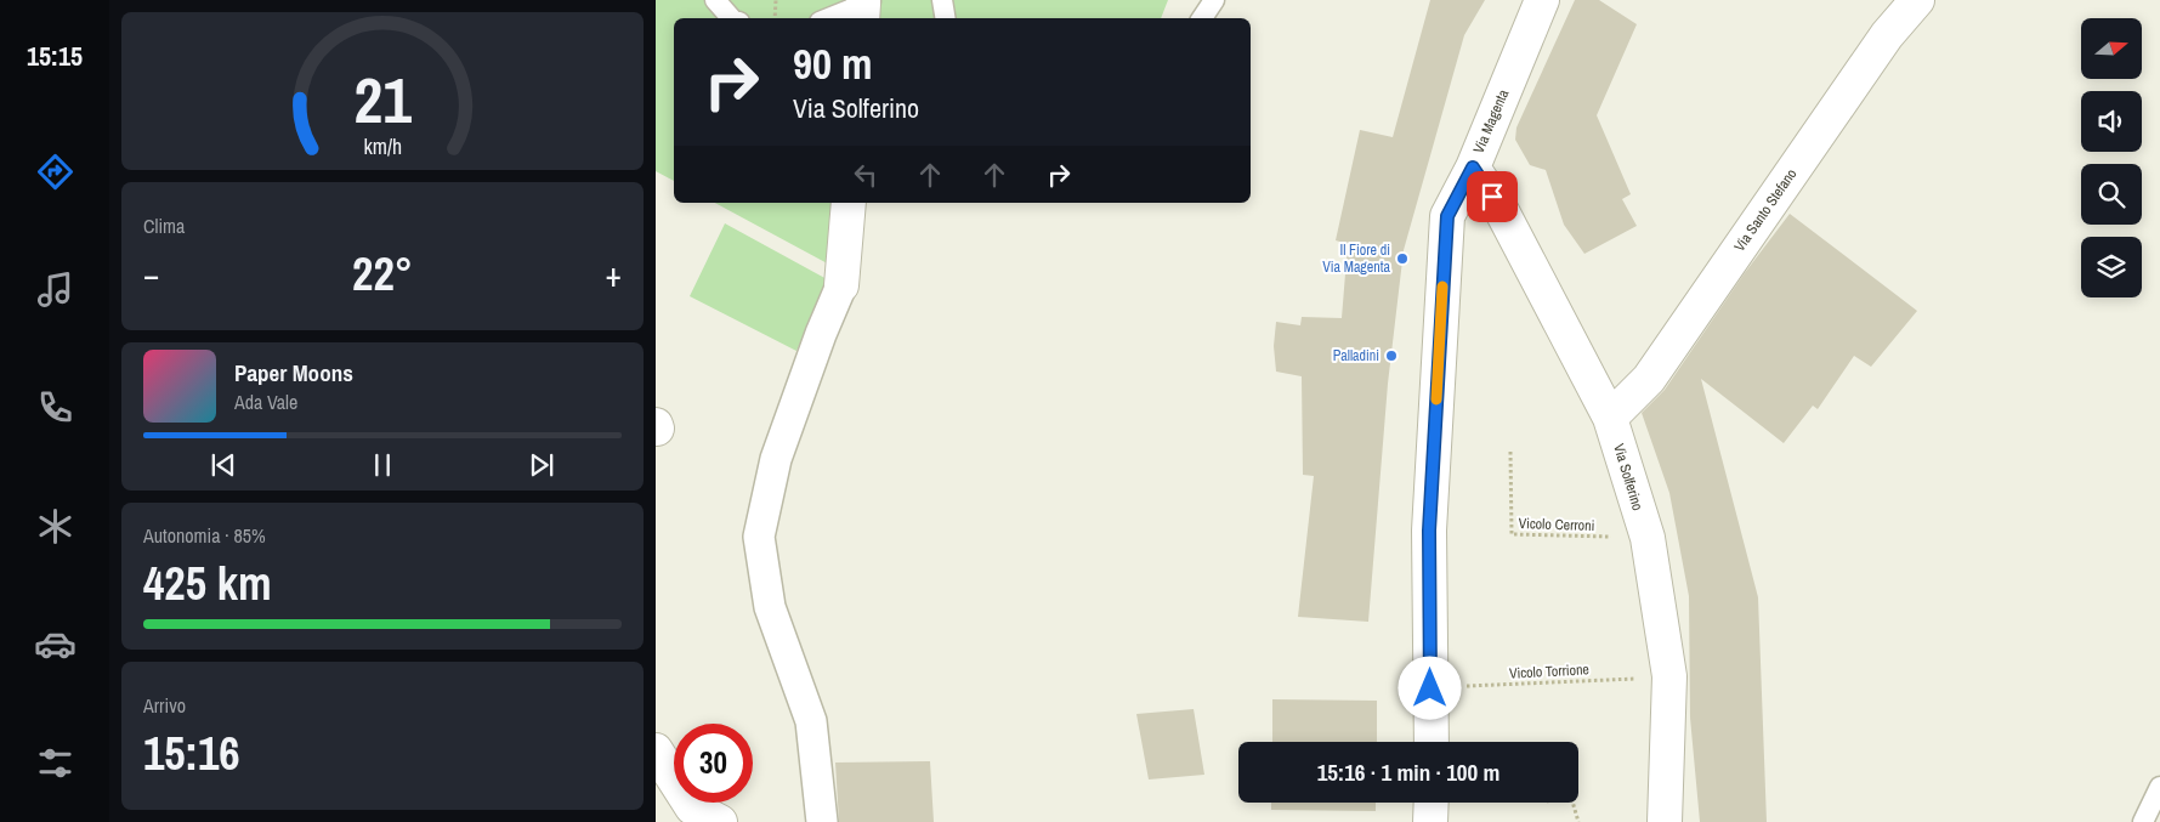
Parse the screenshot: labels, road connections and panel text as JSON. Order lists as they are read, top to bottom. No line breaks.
{"streets":{"street":["Via Magenta","Via Santo Stefano","Via Solferino"],"path":["Vicolo Cerroni","Vicolo Torrione"]},"crossings":[["Via Magenta","Via Solferino"],["Via Magenta","Vicolo Torrione"],["Via Santo Stefano","Via Solferino"],["Via Solferino","Vicolo Cerroni"],["Via Solferino","Vicolo Torrione"]],"places":["Il Fiore di Via Magenta","Palladini"],"north":"right","page":{"tabs":"15:15","turn":["90 m","Via Solferino"],"tile":["Clima",["Autonomia · 85%","425 km"],["Arrivo","15:16"]],"heat":["−","22°","+"],"song":["Paper Moons","Ada Vale"],"limit":"30","trip":"15:16 · 1 min · 100 m","gauge":["21","km/h"]}}
